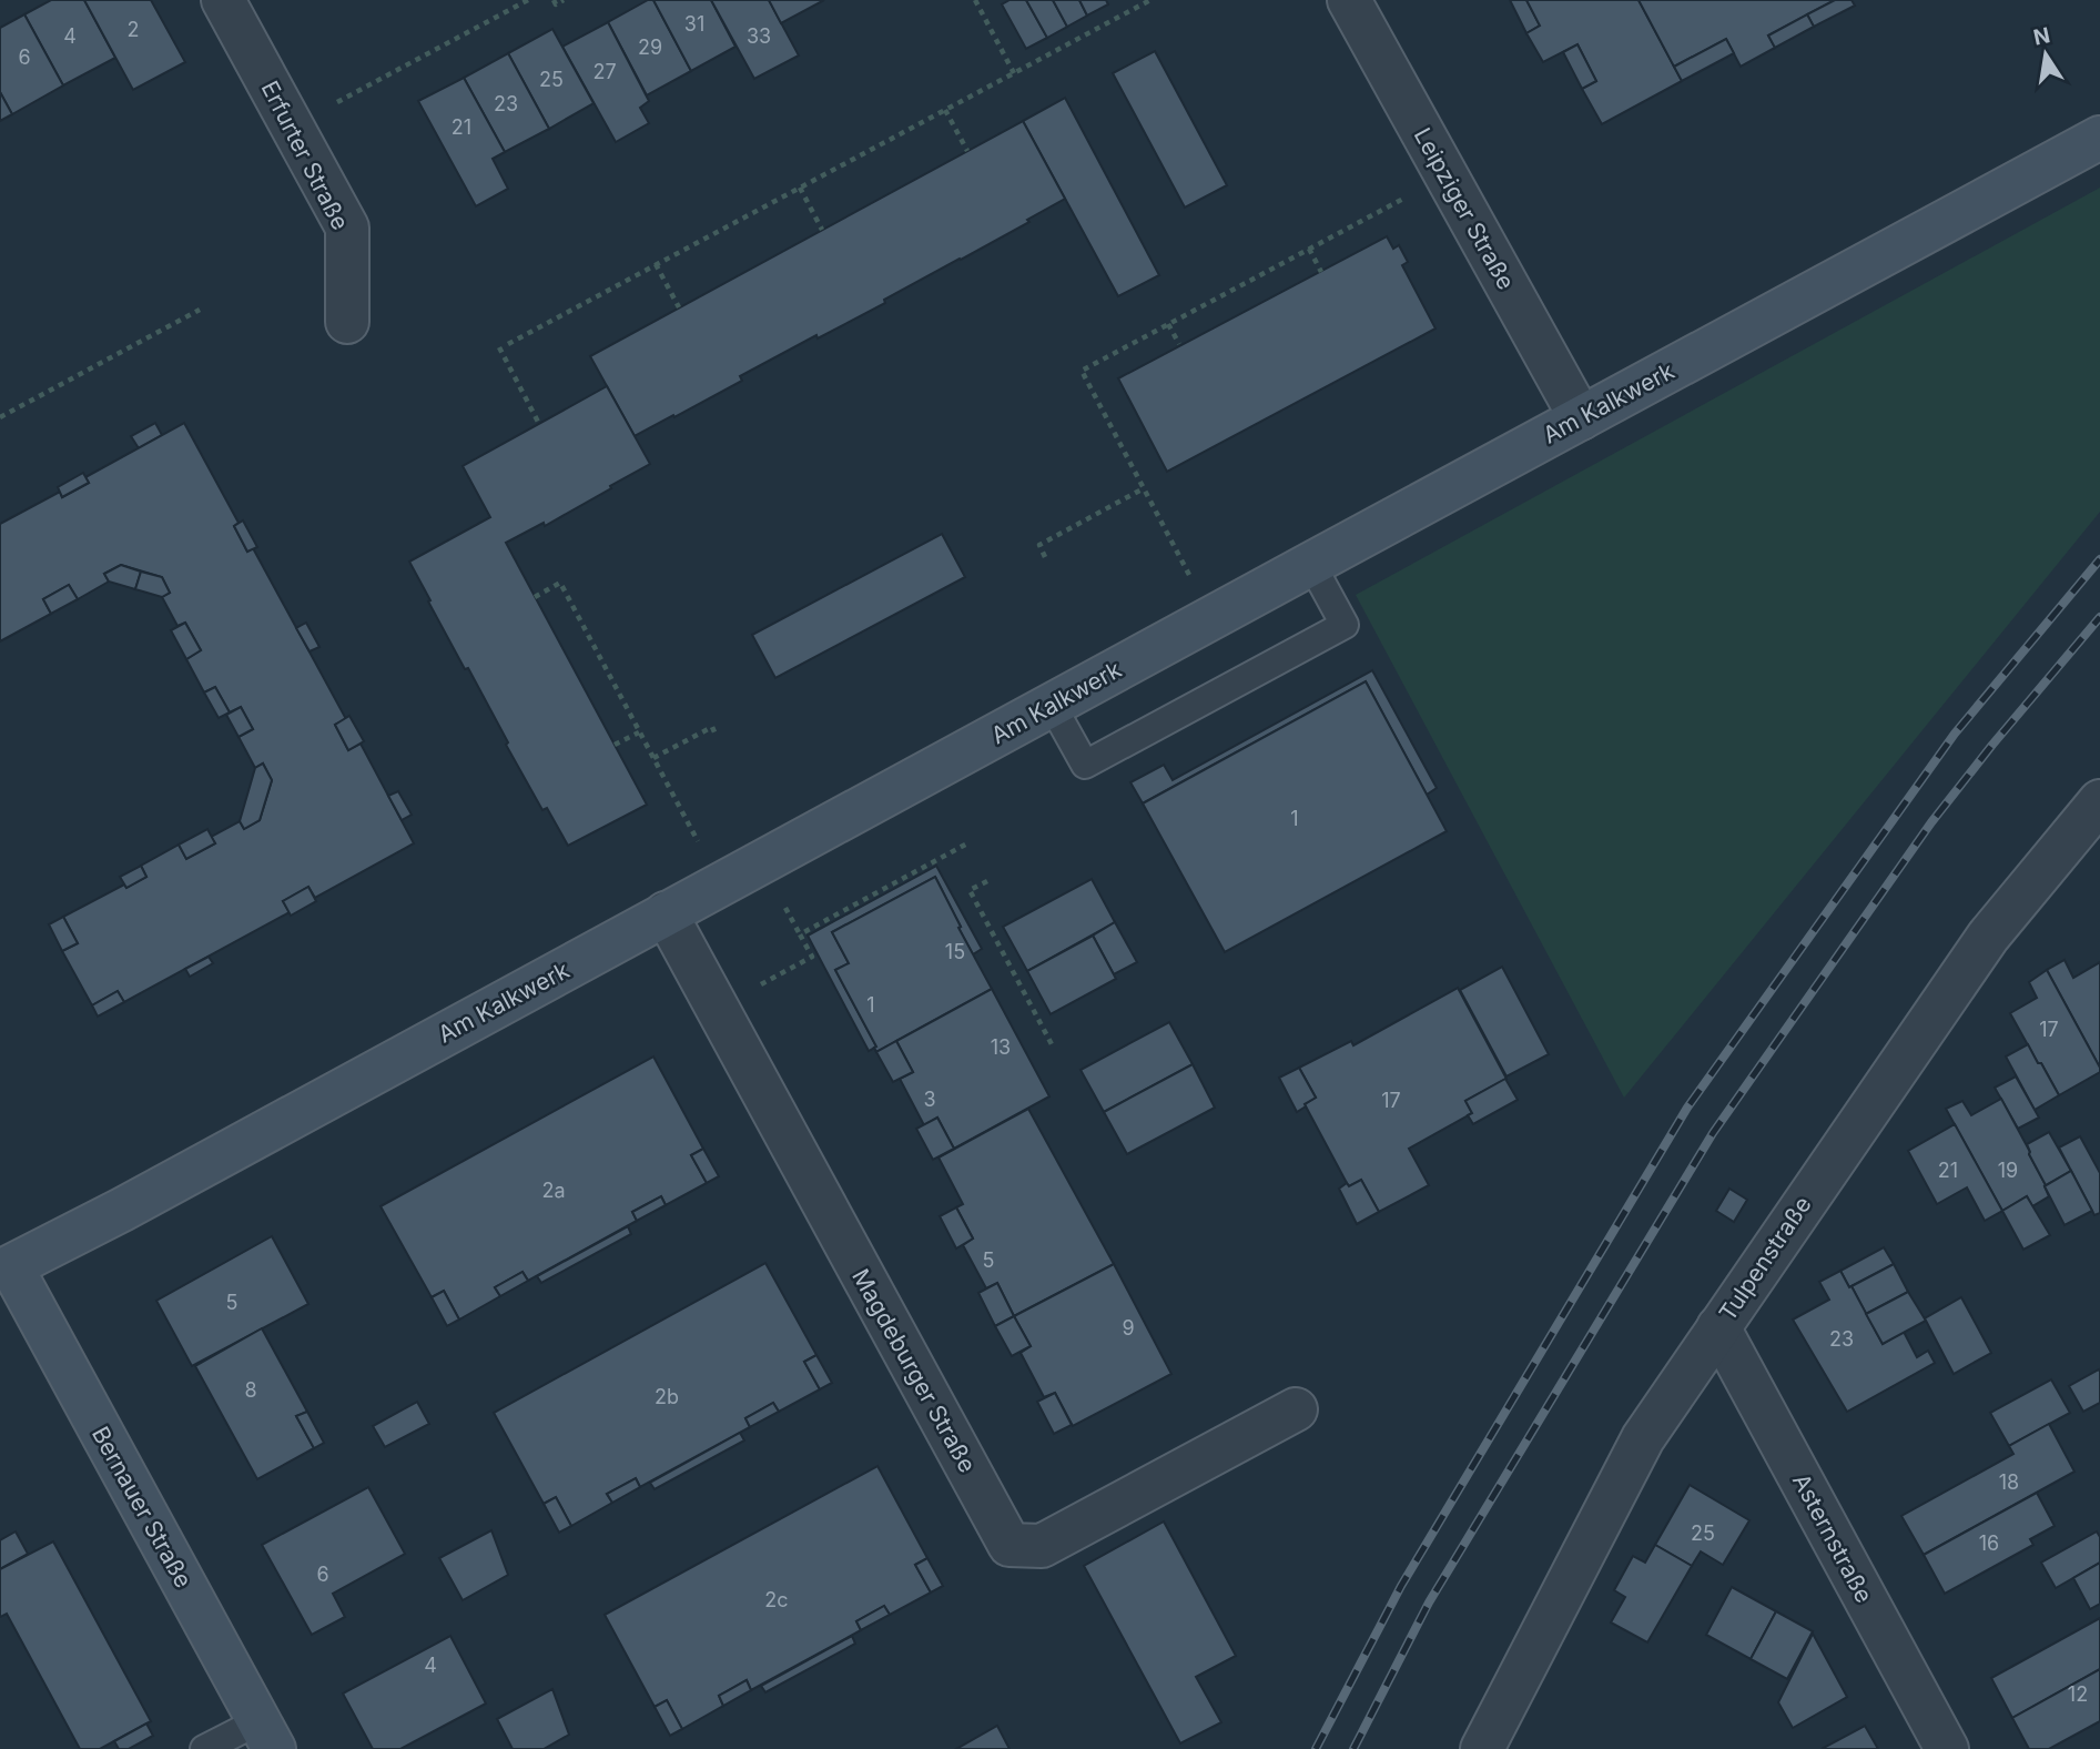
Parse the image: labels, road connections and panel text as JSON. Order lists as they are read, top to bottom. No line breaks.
{"streets":{"street":["Erfurter Straße","Leipziger Straße","Am Kalkwerk","Tulpenstraße","Magdeburger Straße","Bernauer Straße","Asternstraße"]},"crossings":[["Leipziger Straße","Am Kalkwerk"],["Am Kalkwerk","Magdeburger Straße"],["Am Kalkwerk","Bernauer Straße"],["Tulpenstraße","Asternstraße"]],"house_numbers":["31","2","4","33","29","6","27","25","23","21","1","15","1","17","13","3","17","21","19","2a","5","5","9","23","8","2b","18","25","16","6","2c","4","12"],"north":"top"}
